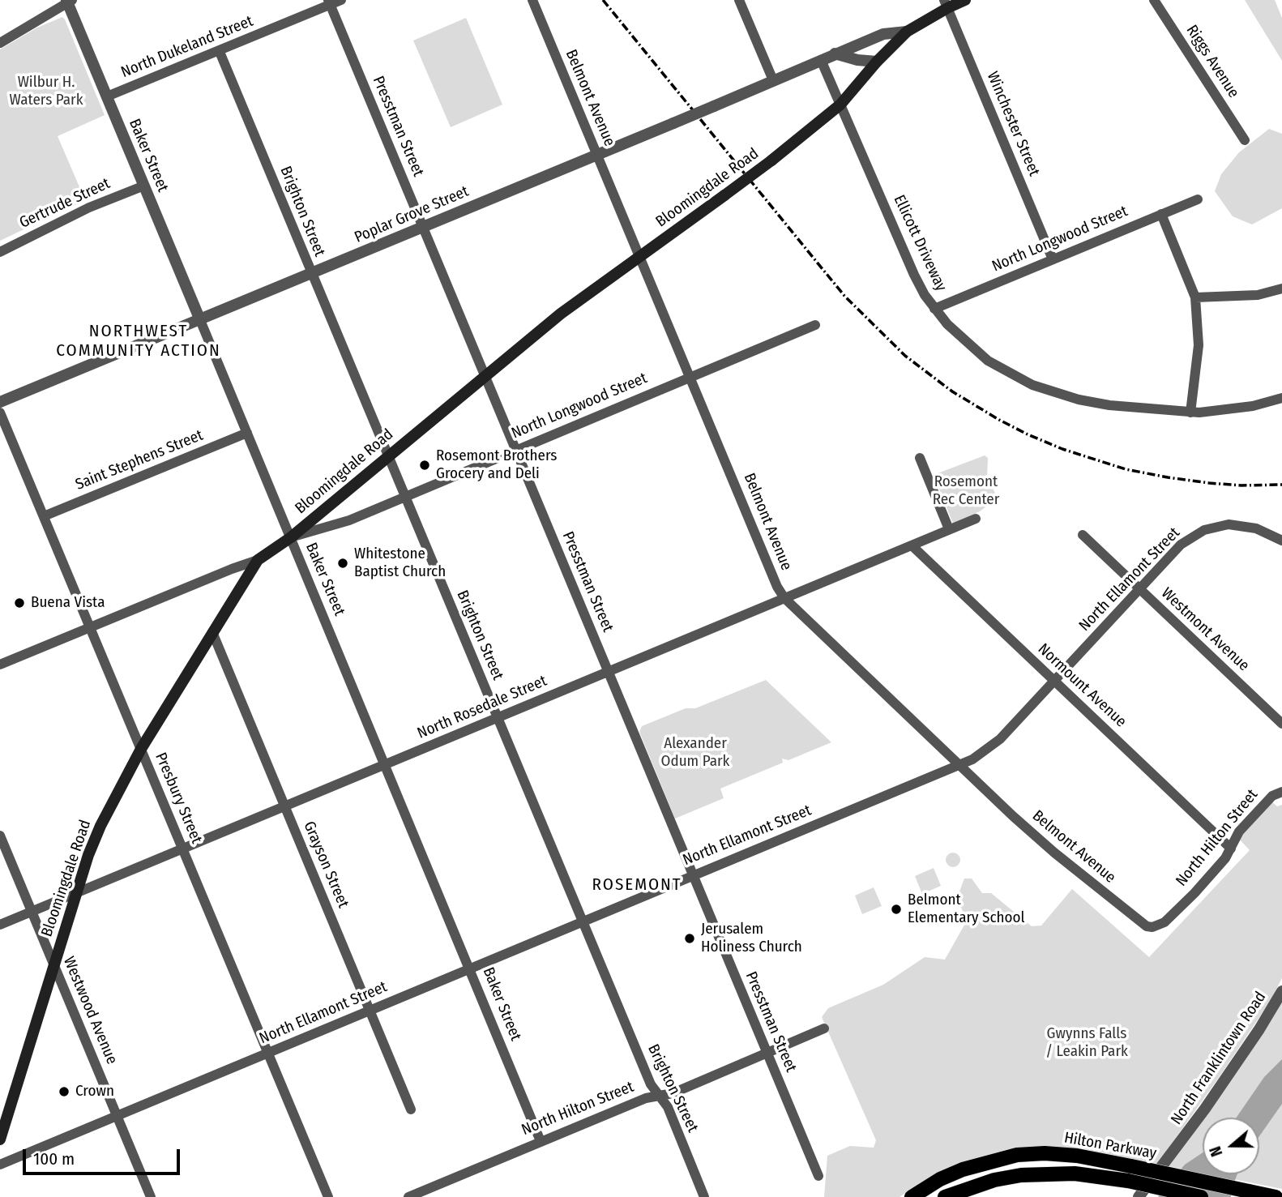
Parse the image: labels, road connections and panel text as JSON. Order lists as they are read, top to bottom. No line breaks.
{"streets":{"main road":["Bloomingdale Road","Hilton Parkway"],"street":["North Dukeland Street","Riggs Avenue","Belmont Avenue","Winchester Street","Presstman Street","Baker Street","Gertrude Street","Brighton Street","Poplar Grove Street","North Longwood Street","Ellicott Driveway","Saint Stephens Street","North Ellamont Street","Westmont Avenue","Normount Avenue","North Rosedale Street","Presbury Street","North Hilton Street","Grayson Street","Westwood Avenue","North Franklintown Road"]},"crossings":[["North Dukeland Street","Presstman Street"],["North Dukeland Street","Baker Street"],["North Dukeland Street","Brighton Street"],["Belmont Avenue","Bloomingdale Road"],["Belmont Avenue","Poplar Grove Street"],["Belmont Avenue","North Longwood Street"],["Belmont Avenue","North Ellamont Street"],["Belmont Avenue","North Rosedale Street"],["Belmont Avenue","North Hilton Street"],["Winchester Street","Bloomingdale Road"],["Winchester Street","North Longwood Street"],["Presstman Street","Bloomingdale Road"],["Presstman Street","Poplar Grove Street"],["Presstman Street","North Longwood Street"],["Presstman Street","North Ellamont Street"],["Presstman Street","North Rosedale Street"],["Presstman Street","North Hilton Street"],["Baker Street","Bloomingdale Road"],["Baker Street","Gertrude Street"],["Baker Street","Poplar Grove Street"],["Baker Street","North Longwood Street"],["Baker Street","Saint Stephens Street"],["Baker Street","North Ellamont Street"],["Baker Street","North Rosedale Street"],["Baker Street","North Hilton Street"],["Bloomingdale Road","Brighton Street"],["Bloomingdale Road","Poplar Grove Street"],["Bloomingdale Road","North Longwood Street"],["Bloomingdale Road","Ellicott Driveway"],["Bloomingdale Road","North Rosedale Street"],["Bloomingdale Road","Presbury Street"],["Bloomingdale Road","Grayson Street"],["Bloomingdale Road","Westwood Avenue"],["Brighton Street","Poplar Grove Street"],["Brighton Street","North Longwood Street"],["Brighton Street","North Ellamont Street"],["Brighton Street","North Rosedale Street"],["Brighton Street","North Hilton Street"],["Poplar Grove Street","Ellicott Driveway"],["North Longwood Street","Ellicott Driveway"],["Saint Stephens Street","Presbury Street"],["North Ellamont Street","Westmont Avenue"],["North Ellamont Street","Normount Avenue"],["North Ellamont Street","Presbury Street"],["North Ellamont Street","Grayson Street"],["North Ellamont Street","Westwood Avenue"],["Normount Avenue","North Rosedale Street"],["Normount Avenue","North Hilton Street"],["North Rosedale Street","Presbury Street"],["North Rosedale Street","Grayson Street"],["North Rosedale Street","Westwood Avenue"]],"districts":["NORTHWEST COMMUNITY ACTION","ROSEMONT"],"parks":["Wilbur H. Waters Park","Rosemont Rec Center","Alexander Odum Park","Gwynns Falls / Leakin Park"],"places":["Rosemont Brothers Grocery and Deli","Whitestone Baptist Church","Buena Vista","Belmont Elementary School","Jerusalem Holiness Church","Crown"],"scale_bar":"100 m","north":"left"}
